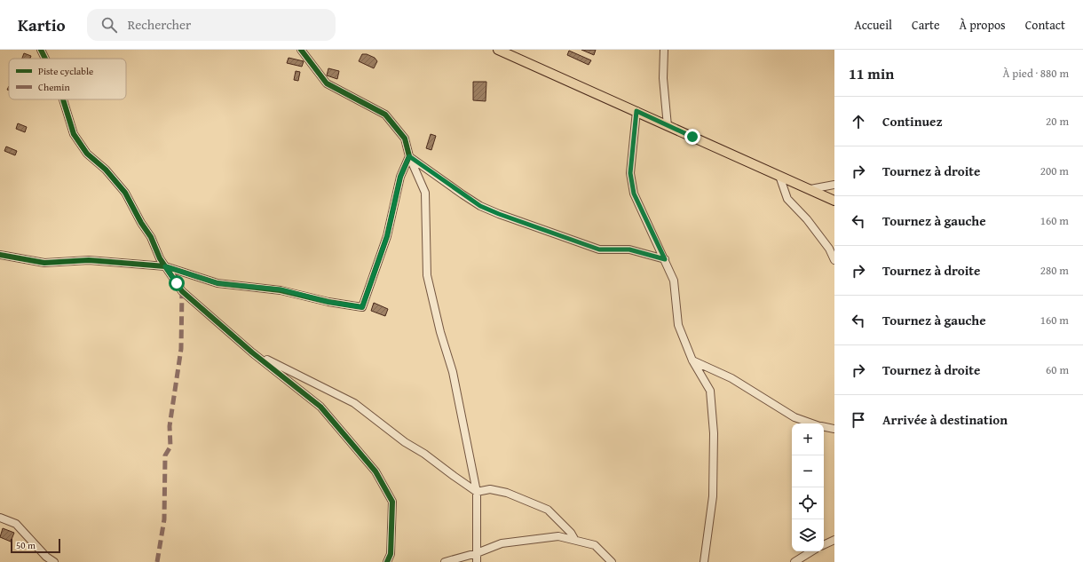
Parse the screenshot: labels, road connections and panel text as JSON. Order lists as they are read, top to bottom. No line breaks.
{"legend":["Piste cyclable","Chemin"],"scale_bar":"50 m","page":{"header":"Kartio","search":"Rechercher","nav":["Accueil","Carte","À propos","Contact"],"heading":["11 min","À pied · 880 m"],"list":[["Continuez","20 m"],["Tournez à droite","200 m"],["Tournez à gauche","160 m"],["Tournez à droite","280 m"],["Tournez à gauche","160 m"],["Tournez à droite","60 m"],"Arrivée à destination"],"map_buttons":["+","−"],"scale":"50 m"}}
